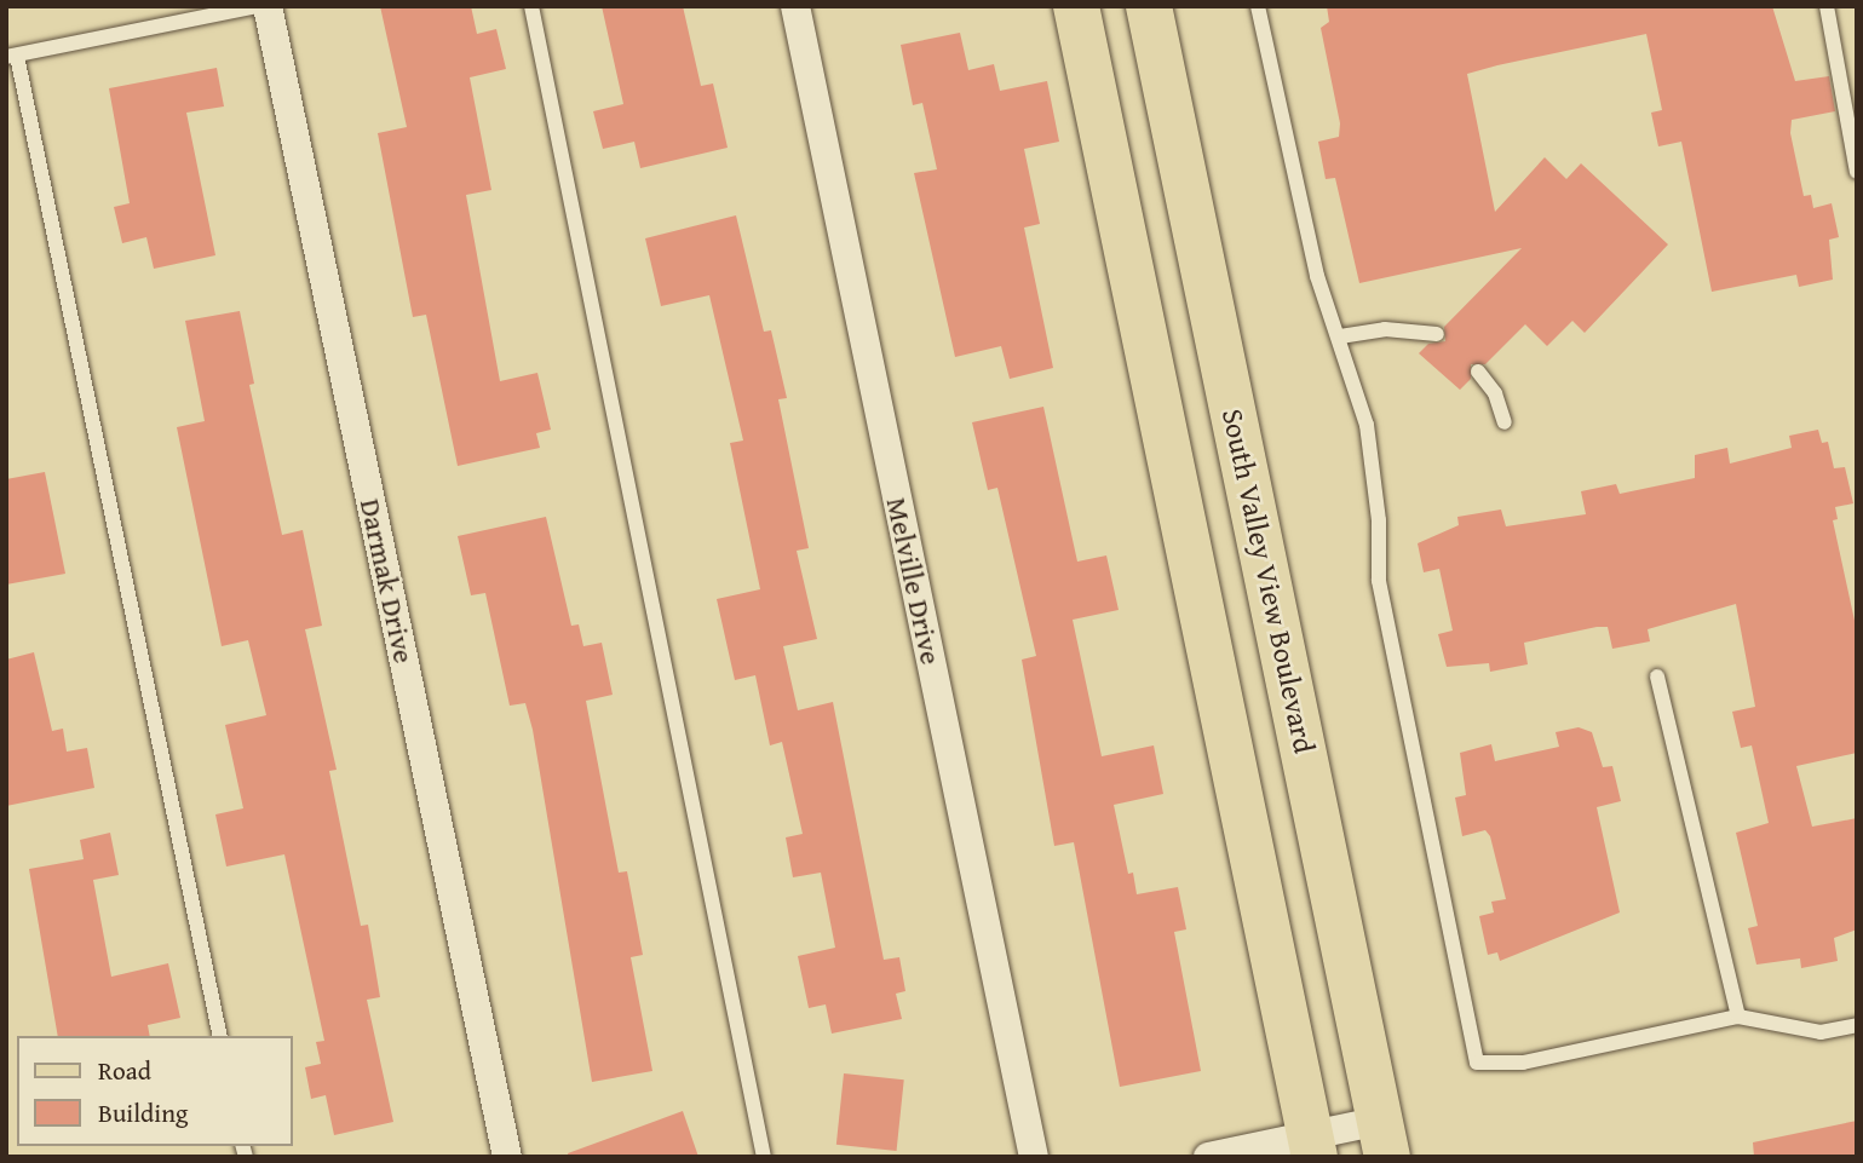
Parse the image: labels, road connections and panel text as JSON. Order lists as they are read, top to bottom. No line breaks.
{"streets":{"main road":["South Valley View Boulevard"],"street":["Darmak Drive","Melville Drive"]},"legend":["Road","Building"]}
